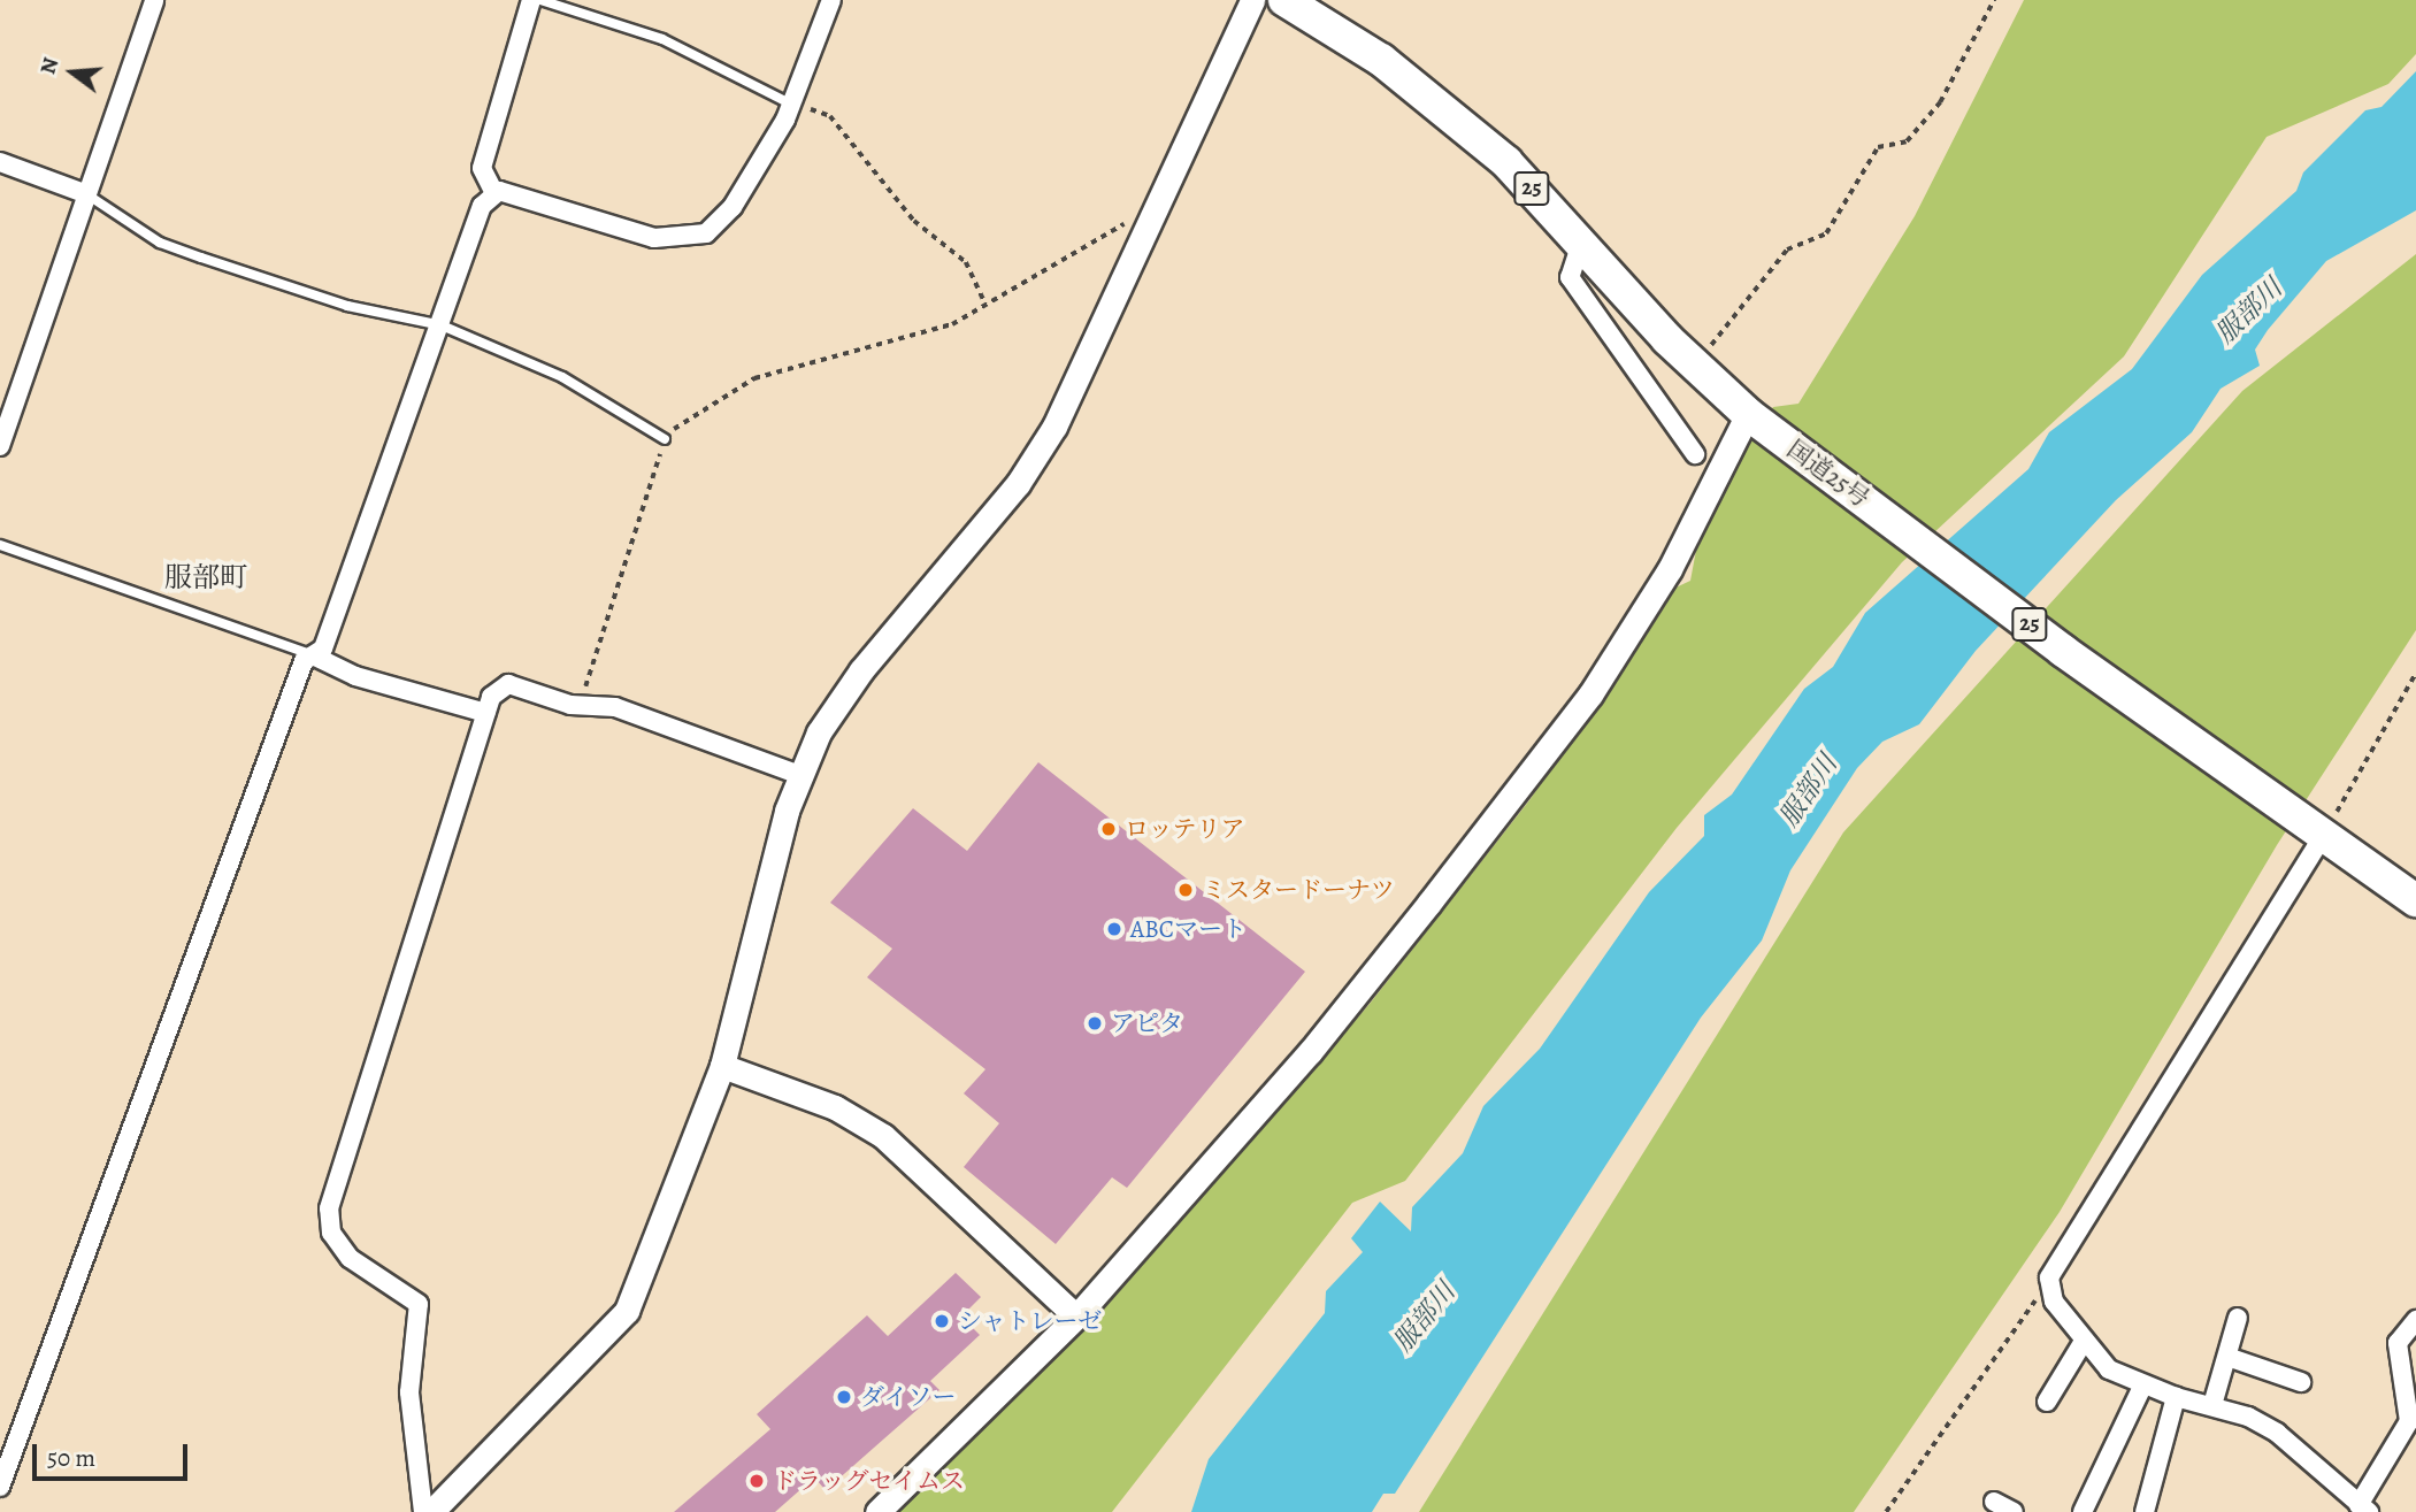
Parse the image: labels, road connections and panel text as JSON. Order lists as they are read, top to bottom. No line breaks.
{"streets":{"highway":["25","国道25号"]},"districts":["服部町"],"water":["服部川"],"places":["ロッテリア","ミスタードーナツ","ABCマート","アピタ","シャトレーゼ","ダイソー","ドラッグセイムス"],"scale_bar":"50 m","north":"left"}
